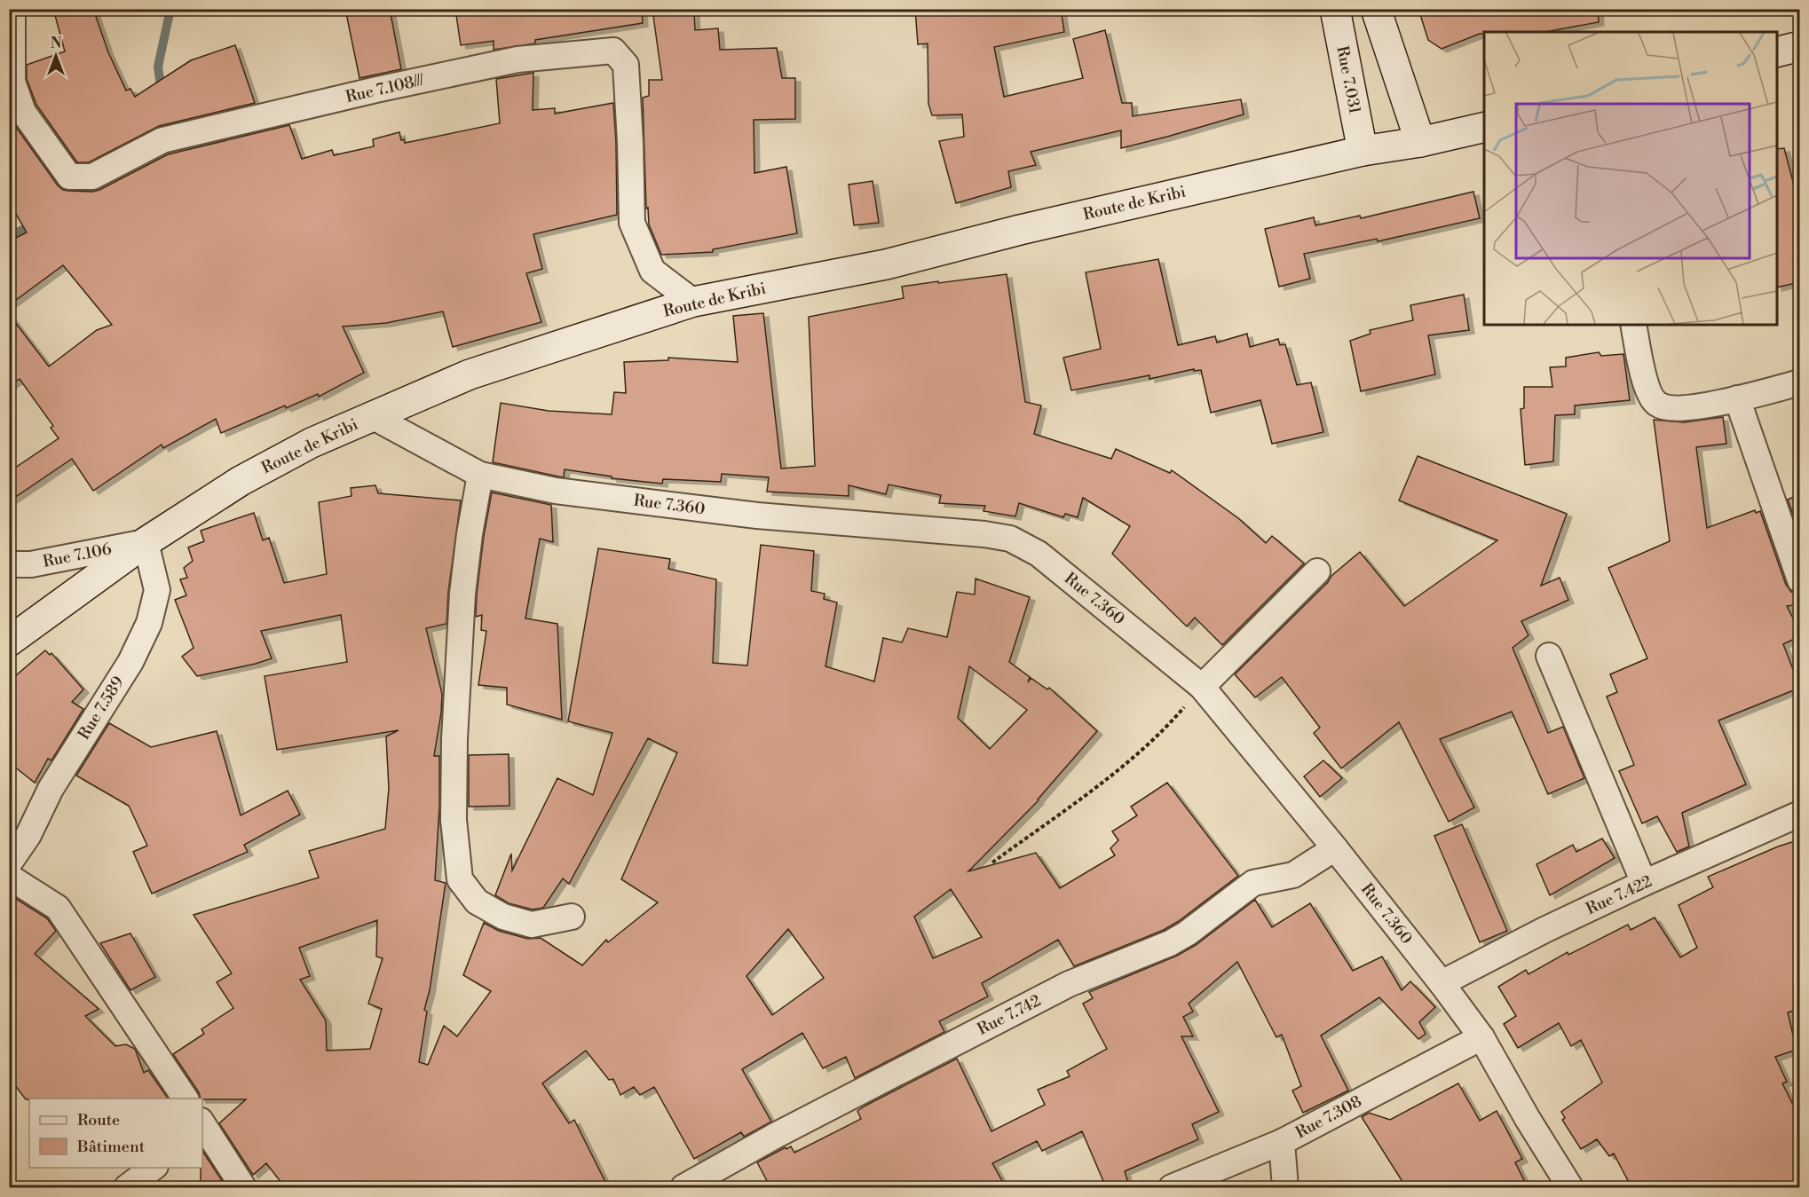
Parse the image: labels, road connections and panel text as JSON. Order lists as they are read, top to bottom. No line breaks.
{"streets":{"main road":["Rue 7.031","Route de Kribi"],"street":["Rue 7.108///","Rue 7.360","Rue 7.106","Rue 7.589","Rue 7.422","Rue 7.742","Rue 7.308"]},"crossings":[["Rue 7.031","Route de Kribi"],["Rue 7.108///","Route de Kribi"],["Route de Kribi","Rue 7.360"],["Route de Kribi","Rue 7.106"],["Route de Kribi","Rue 7.589"],["Rue 7.360","Rue 7.422"],["Rue 7.360","Rue 7.742"],["Rue 7.360","Rue 7.308"],["Rue 7.106","Rue 7.589"]],"legend":["Route","Bâtiment"],"north":"top"}
